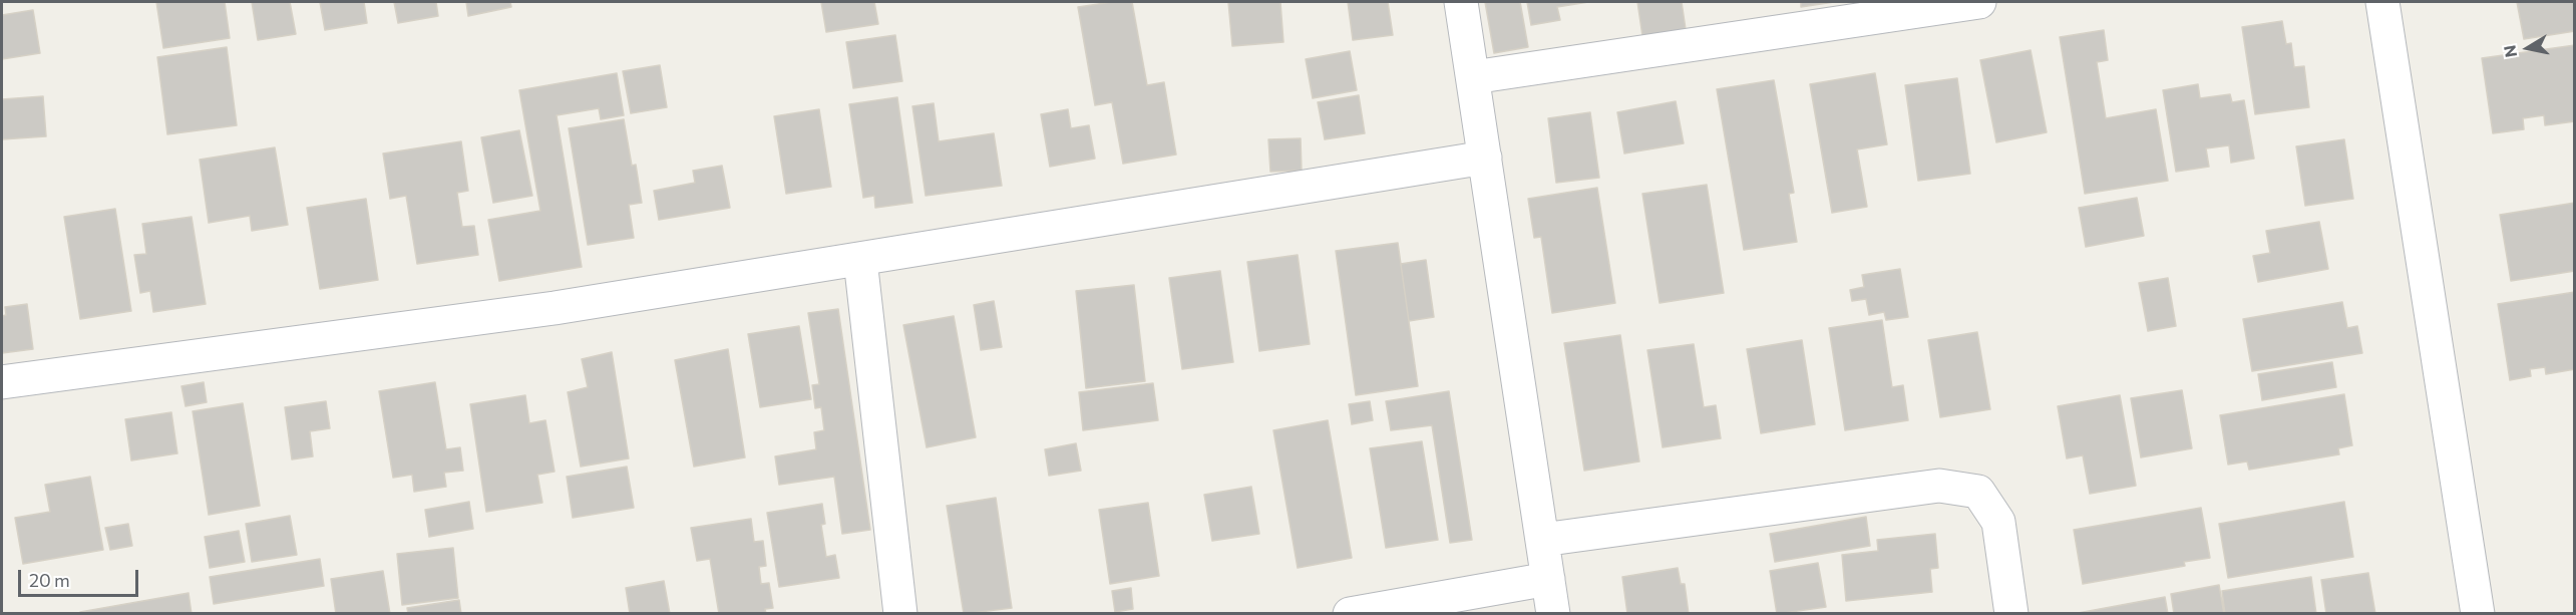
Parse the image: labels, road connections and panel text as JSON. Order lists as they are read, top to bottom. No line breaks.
{"scale_bar":"20 m","north":"left"}
